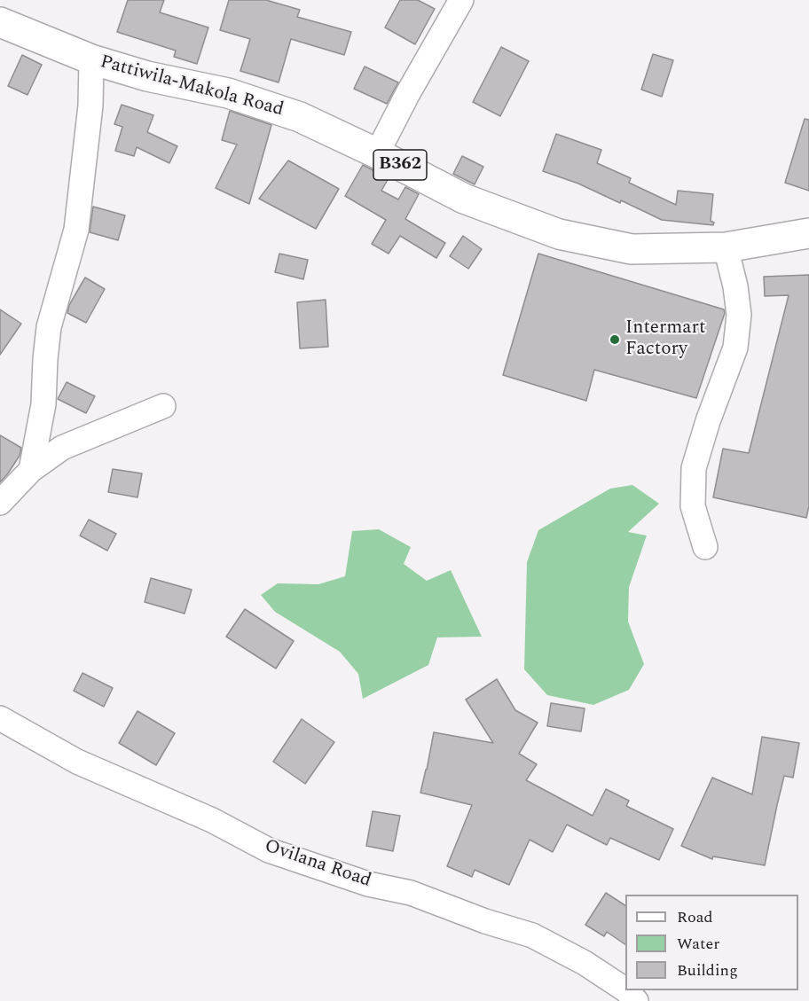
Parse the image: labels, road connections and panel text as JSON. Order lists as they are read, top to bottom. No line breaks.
{"streets":{"main road":["Pattiwila-Makola Road","B362"],"street":["Ovilana Road"]},"places":["Intermart Factory"],"legend":["Road","Water","Building"]}
